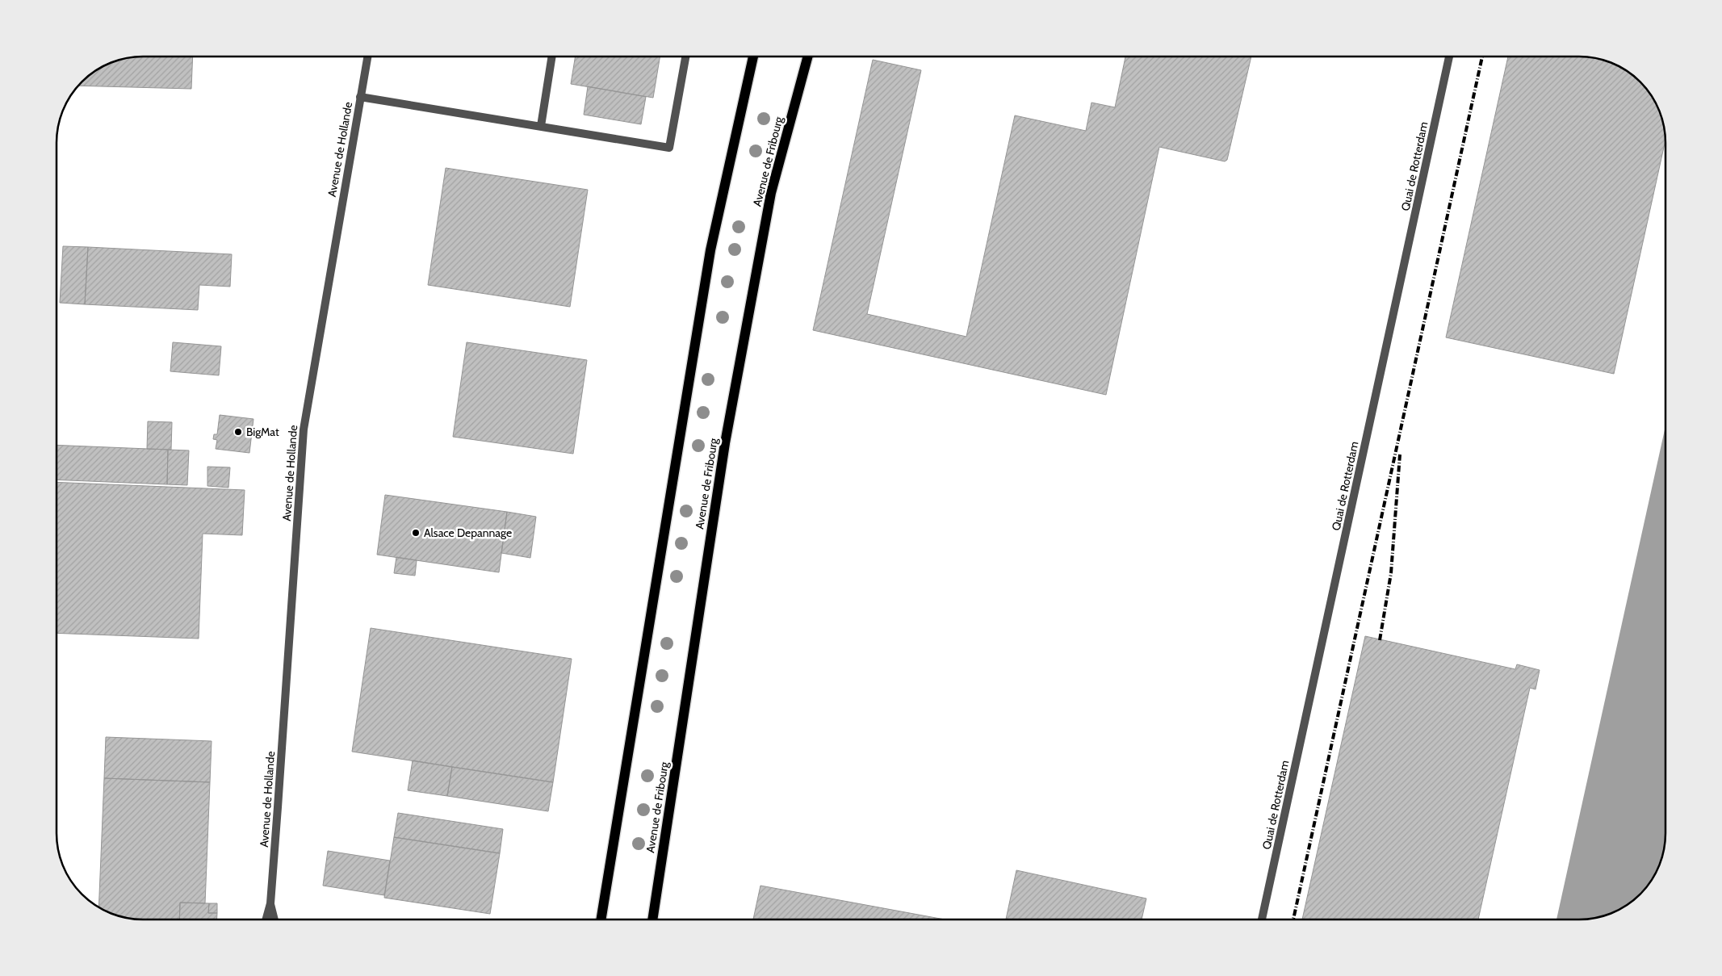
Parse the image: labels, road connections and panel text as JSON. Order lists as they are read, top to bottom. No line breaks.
{"streets":{"main road":["Avenue de Fribourg"],"street":["Avenue de Hollande","Quai de Rotterdam"]},"places":["BigMat","Alsace Depannage"]}
